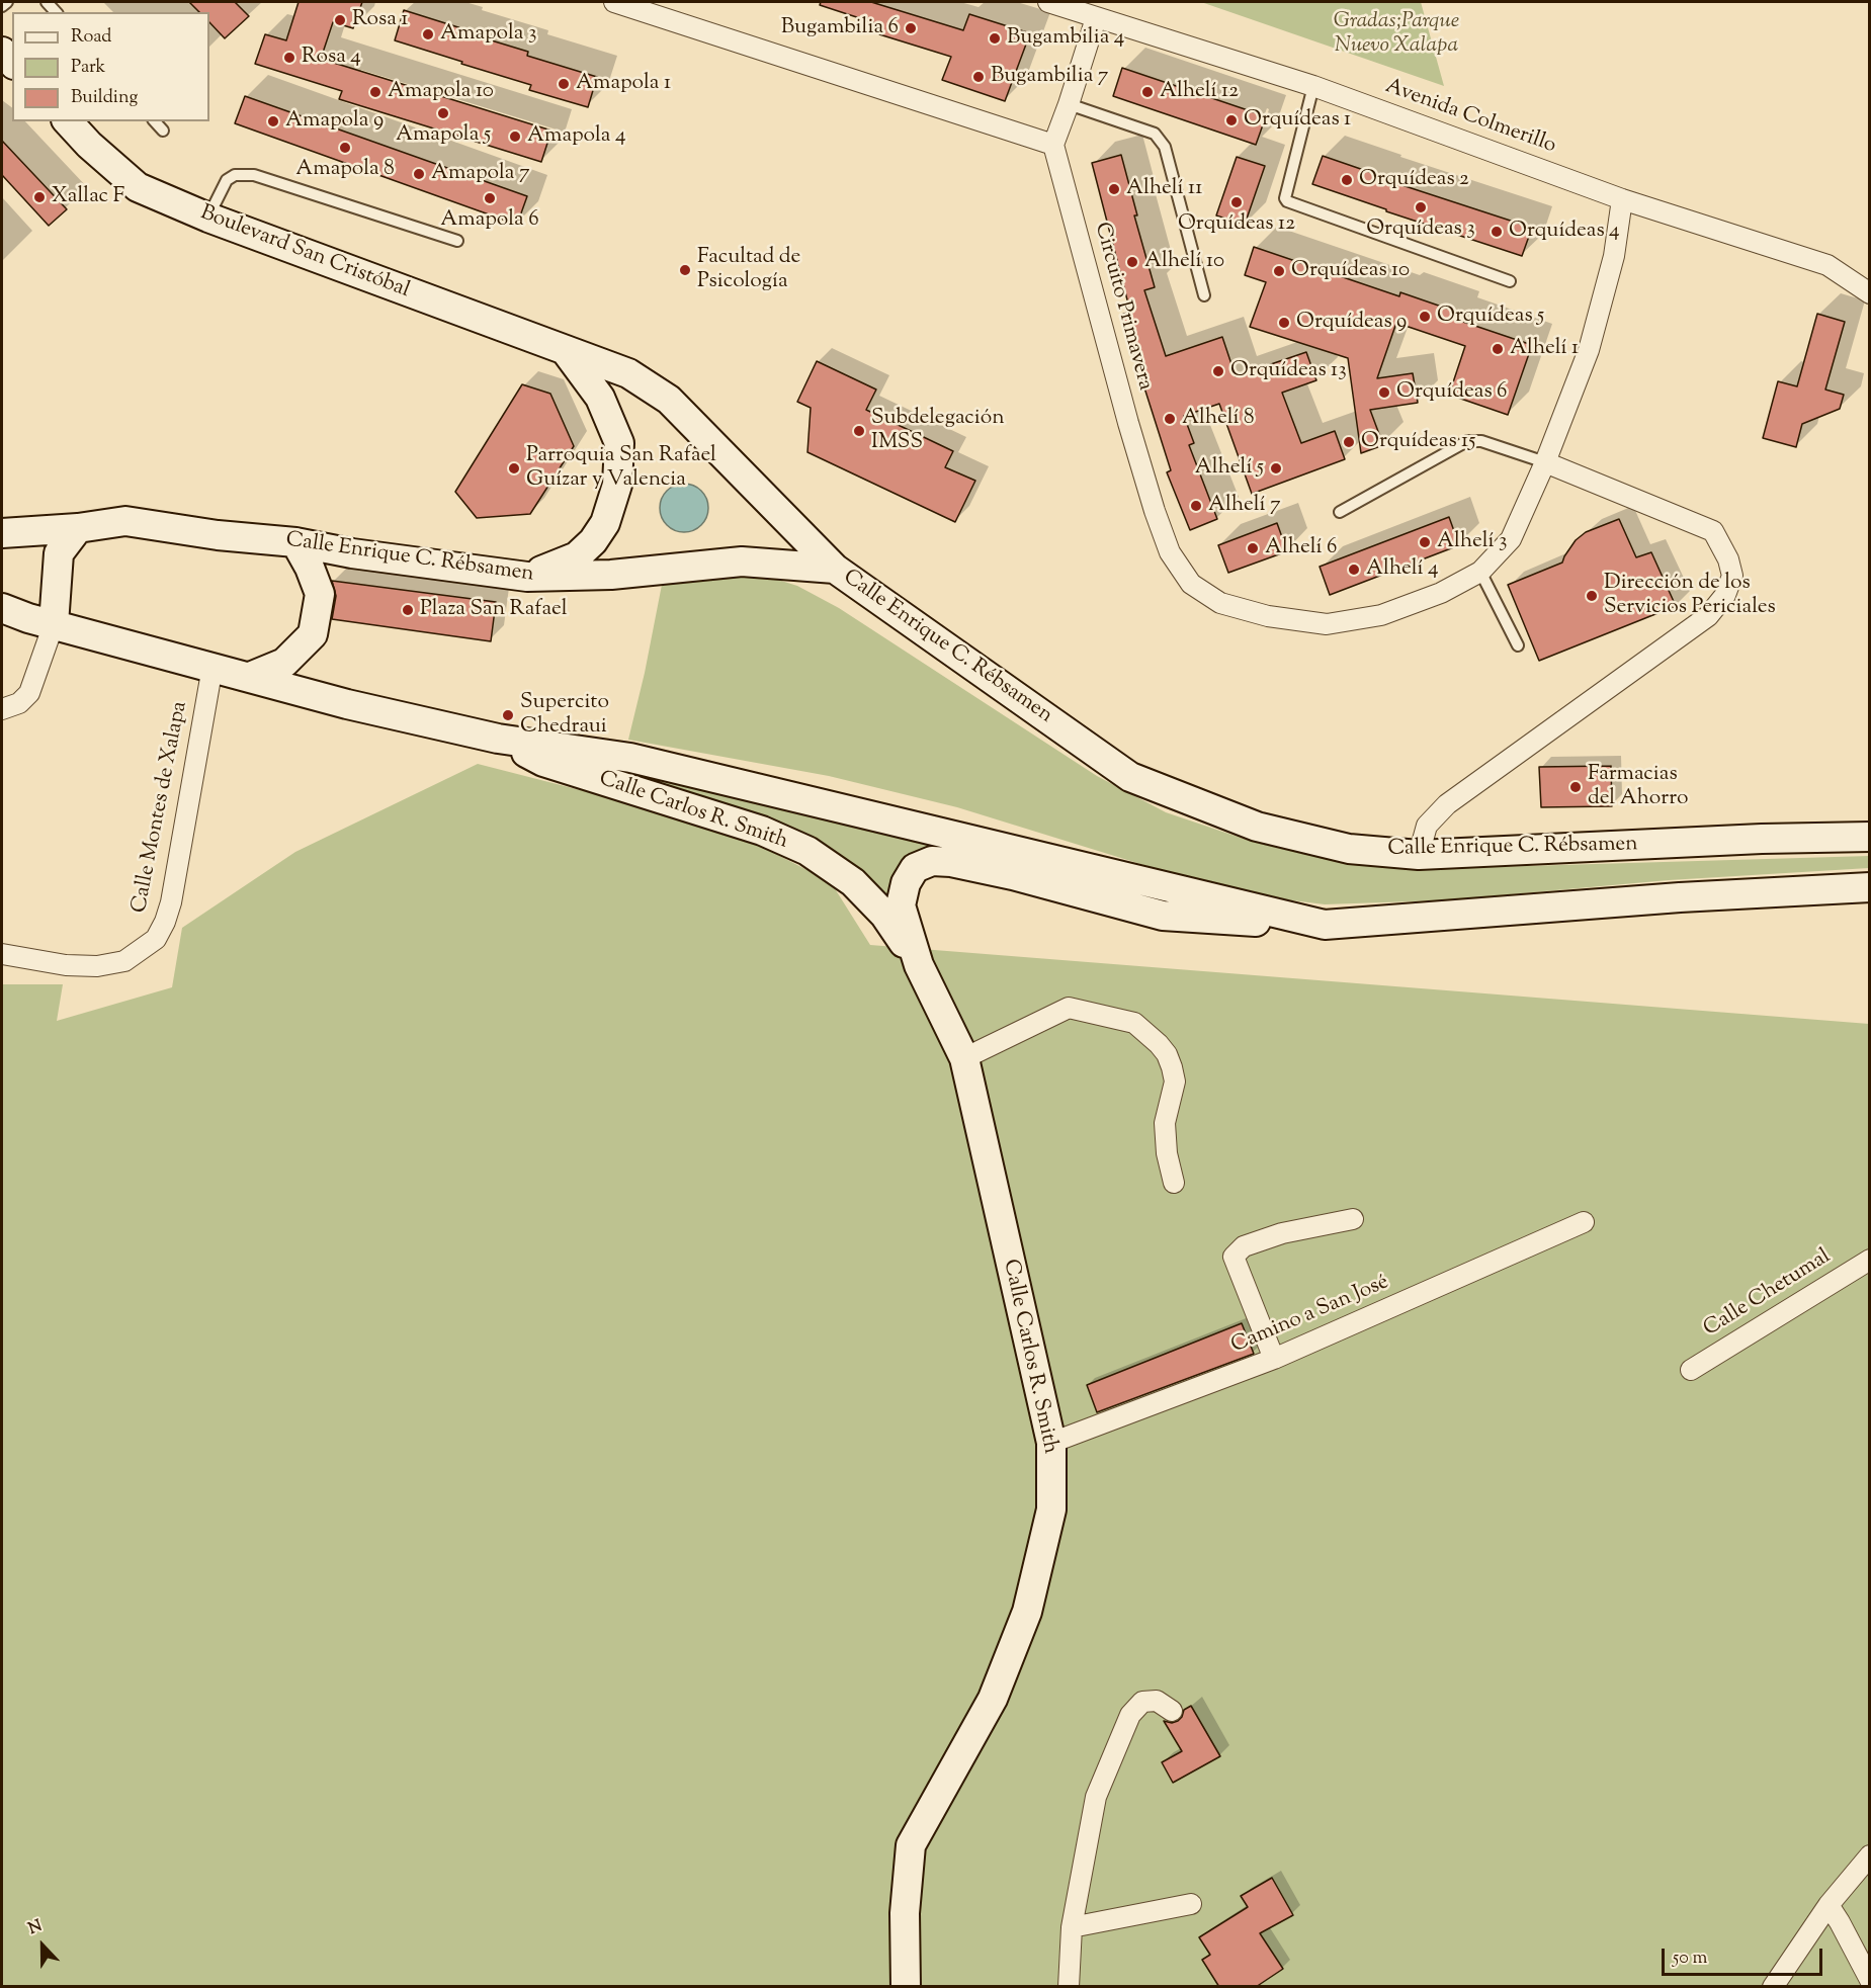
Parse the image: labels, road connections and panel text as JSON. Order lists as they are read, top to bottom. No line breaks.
{"streets":{"main road":["Boulevard San Cristóbal","Calle Enrique C. Rébsamen","Calle Carlos R. Smith"],"street":["Avenida Colmerillo","Circuito Primavera","Calle Montes de Xalapa","Calle Chetumal","Camino a San José"]},"crossings":[["Avenida Colmerillo","Circuito Primavera"],["Boulevard San Cristóbal","Calle Enrique C. Rébsamen"],["Calle Carlos R. Smith","Camino a San José"]],"parks":["Gradas;Parque Nuevo Xalapa"],"places":["Rosa 1","Bugambilia 6","Amapola 3","Bugambilia 4","Rosa 4","Bugambilia 7","Amapola 1","Amapola 10","Alhelí 12","Amapola 5","Orquídeas 1","Amapola 9","Amapola 4","Amapola 8","Amapola 7","Orquídeas 2","Alhelí 11","Xallac F","Amapola 6","Orquídeas 12","Orquídeas 3","Orquídeas 4","Alhelí 10","Facultad de Psicología","Orquídeas 10","Orquídeas 5","Orquídeas 9","Alhelí 1","Orquídeas 13","Orquídeas 6","Alhelí 8","Subdelegación IMSS","Orquídeas 15","Parroquia San Rafael Guízar y Valencia","Alhelí 5","Alhelí 7","Alhelí 3","Alhelí 6","Alhelí 4","Dirección de los Servicios Periciales","Plaza San Rafael","Supercito Chedraui","Farmacias del Ahorro"],"legend":["Road","Park","Building"],"scale_bar":"50 m","north":"top"}
